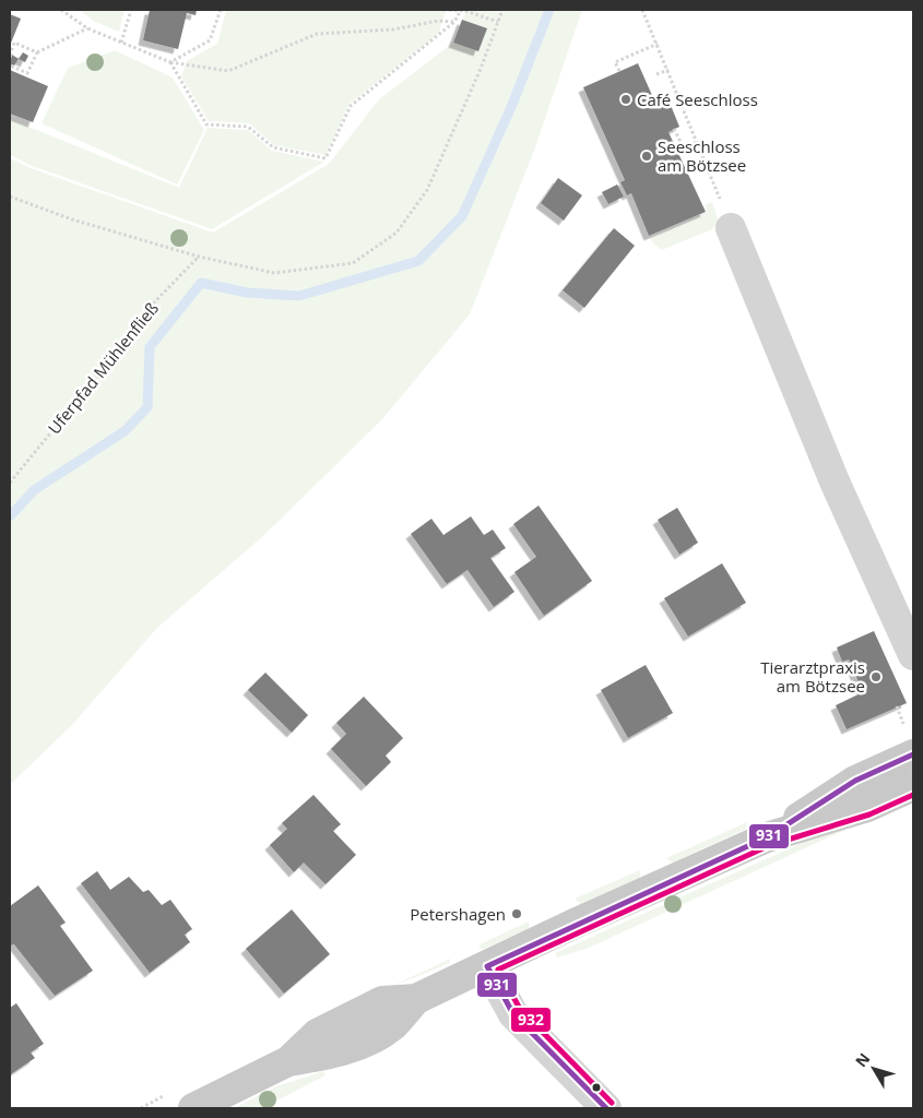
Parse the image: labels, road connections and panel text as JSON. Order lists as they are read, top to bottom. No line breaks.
{"streets":{"path":["Uferpfad Mühlenfließ"]},"places":["Café Seeschloss","Seeschloss am Bötzsee","Tierarztpraxis am Bötzsee","Petershagen"],"lines":["transit line 931","transit line 932"],"north":"top left"}
